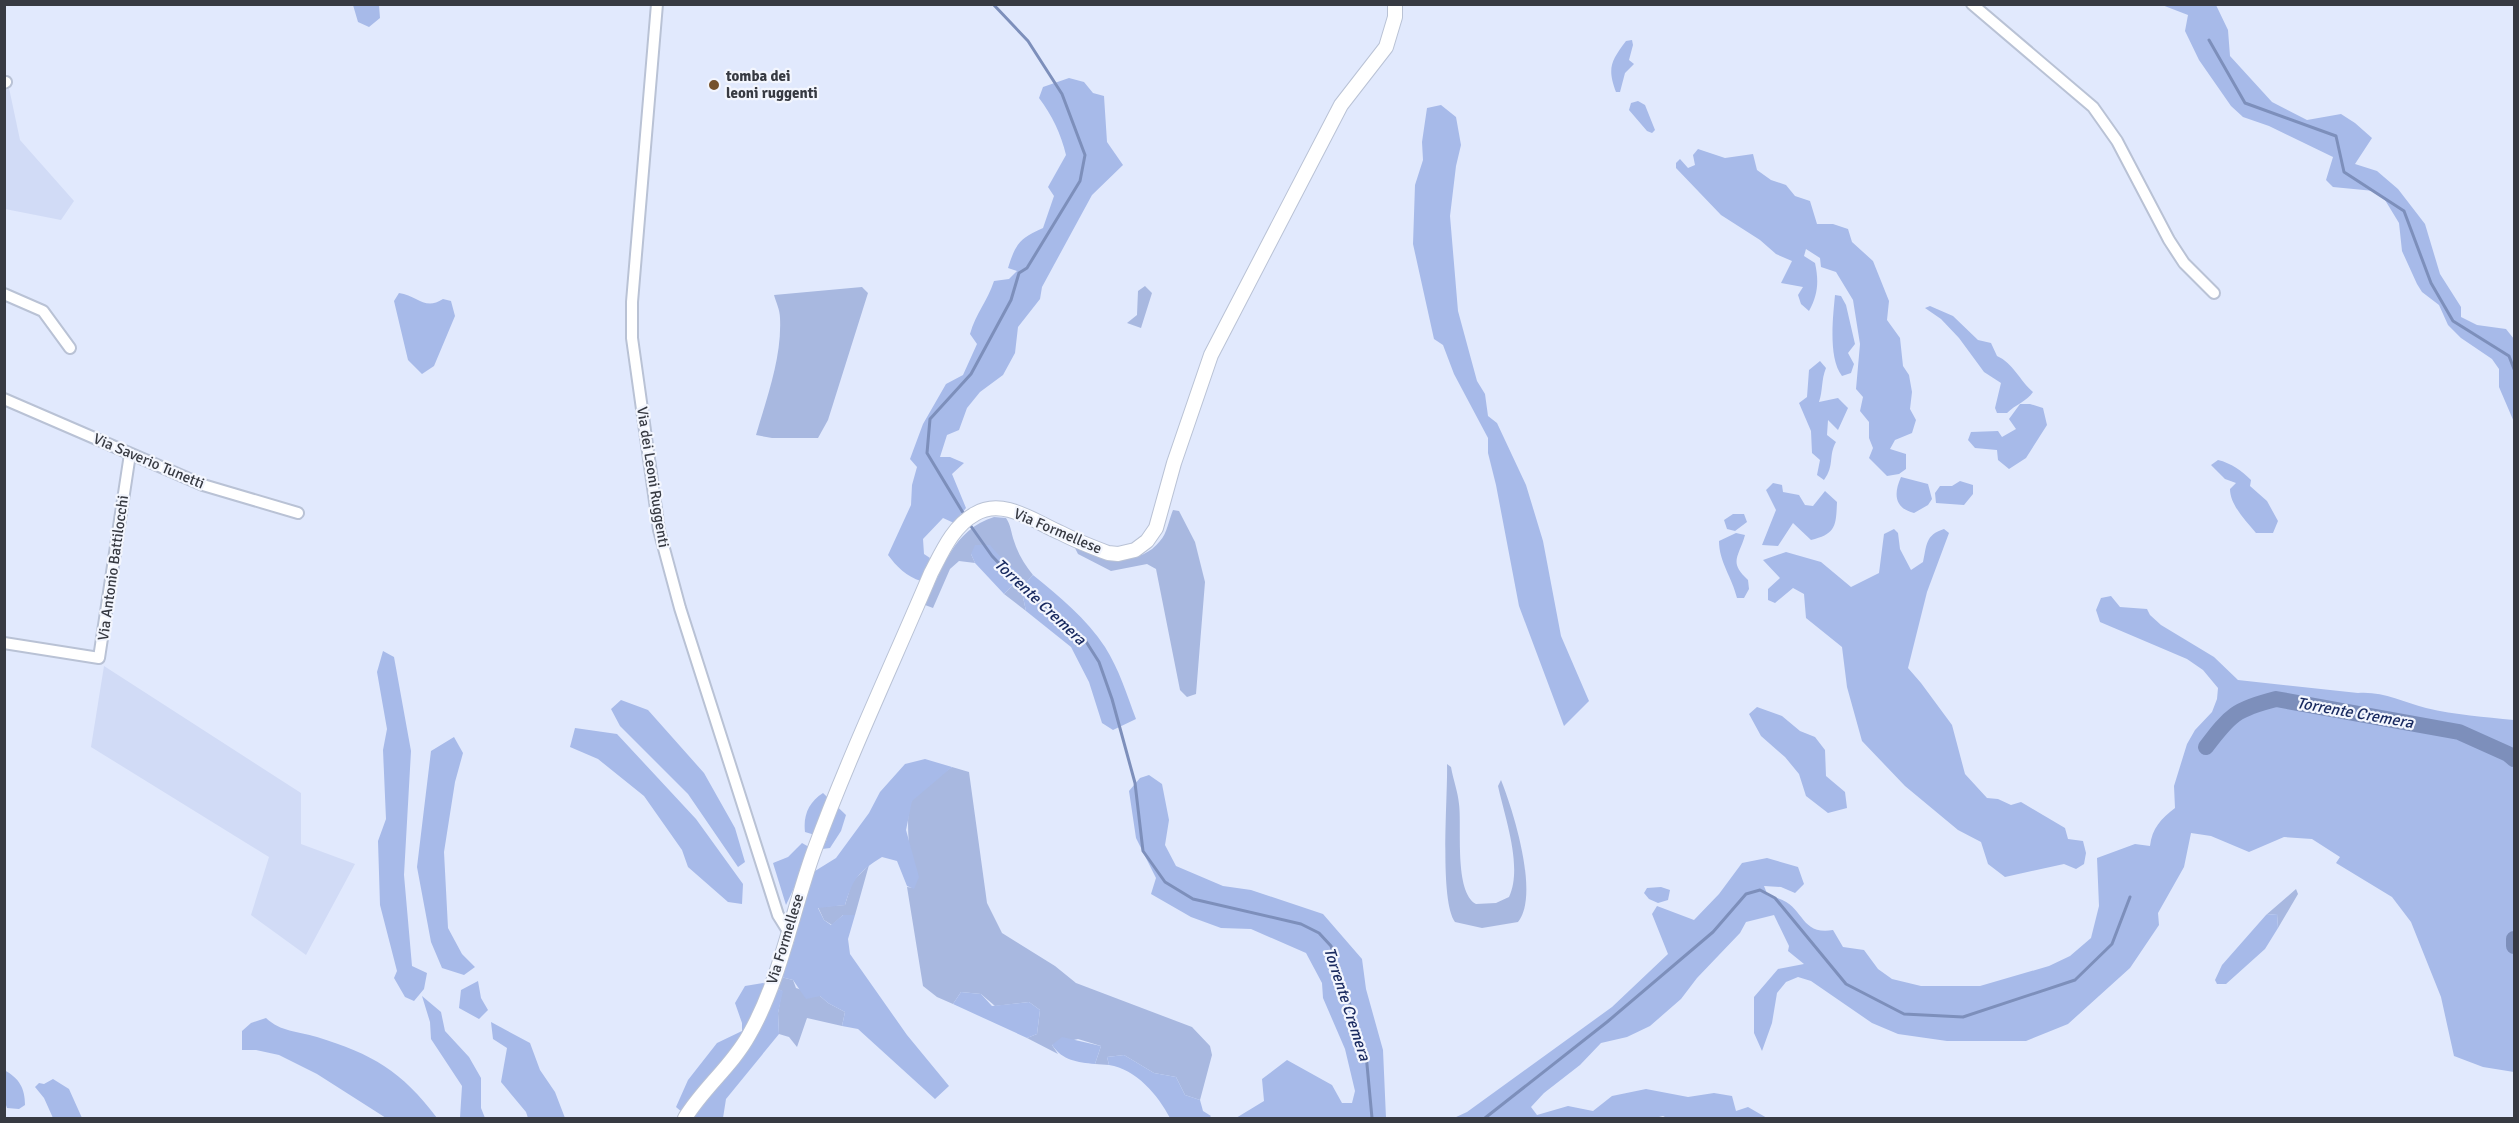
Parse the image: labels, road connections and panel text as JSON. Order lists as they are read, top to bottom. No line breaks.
{"streets":{"street":["Via Saverio Tunetti","Via dei Leoni Ruggenti","Via Formellese","Via Antonio Battilocchi"]},"crossings":[["Via Saverio Tunetti","Via Antonio Battilocchi"],["Via dei Leoni Ruggenti","Via Formellese"]],"water":["Torrente Cremera"],"places":["tomba dei leoni ruggenti"]}
